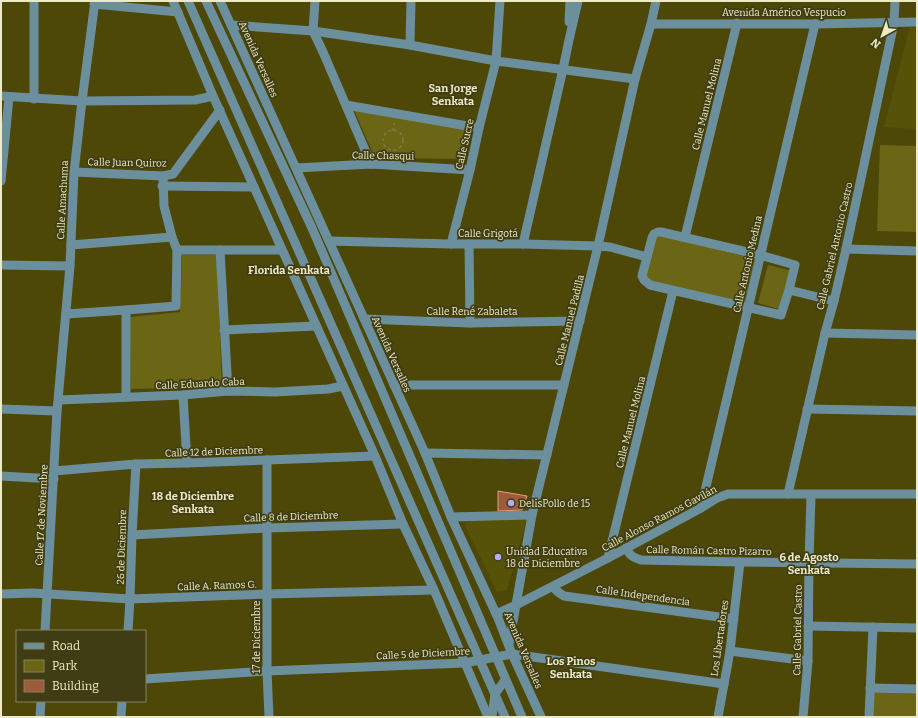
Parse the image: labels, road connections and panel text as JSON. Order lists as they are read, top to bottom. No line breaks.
{"streets":{"street":["Avenida Américo Vespucio","Avenida Versalles","Calle Manuel Molina","Calle Sucre","Calle Chasqui","Calle Juan Quiroz","Calle Amachuma","Calle Grigotá","Calle Gabriel Antonio Castro","Calle Antonio Medina","Calle René Zabaleta","Calle Manuel Padilla","Calle Eduardo Caba","Calle 12 de Diciembre","Calle 17 de Noviembre","Calle 8 de Diciembre","Calle Alonso Ramos Gavilán","26 de Diciembre","Calle Román Castro Pizarro","Calle A. Ramos G.","Calle Independencia","Calle Gabriel Castro","17 de Diciembre","Los Libertadores","Calle 5 de Diciembre"]},"crossings":[["Avenida Américo Vespucio","Calle Manuel Molina"],["Avenida Américo Vespucio","Calle Gabriel Antonio Castro"],["Avenida Américo Vespucio","Calle Antonio Medina"],["Avenida Américo Vespucio","Calle Manuel Padilla"],["Avenida Versalles","Calle Chasqui"],["Avenida Versalles","Calle Grigotá"],["Avenida Versalles","Calle René Zabaleta"],["Avenida Versalles","Calle Manuel Padilla"],["Avenida Versalles","Calle Alonso Ramos Gavilán"],["Avenida Versalles","Calle 5 de Diciembre"],["Calle Manuel Molina","Calle Alonso Ramos Gavilán"],["Calle Sucre","Calle Chasqui"],["Calle Sucre","Calle Grigotá"],["Calle Juan Quiroz","Calle Amachuma"],["Calle Amachuma","Calle Eduardo Caba"],["Calle Amachuma","Calle 17 de Noviembre"],["Calle Grigotá","Calle Manuel Padilla"],["Calle Gabriel Antonio Castro","Calle Alonso Ramos Gavilán"],["Calle Antonio Medina","Calle Alonso Ramos Gavilán"],["Calle René Zabaleta","Calle Manuel Padilla"],["Calle Manuel Padilla","Calle Alonso Ramos Gavilán"],["Calle Manuel Padilla","Calle 5 de Diciembre"],["Calle Eduardo Caba","Calle 17 de Noviembre"],["Calle 12 de Diciembre","Calle 17 de Noviembre"],["Calle 12 de Diciembre","26 de Diciembre"],["Calle 12 de Diciembre","17 de Diciembre"],["Calle 17 de Noviembre","Calle A. Ramos G."],["Calle 8 de Diciembre","26 de Diciembre"],["Calle 8 de Diciembre","17 de Diciembre"],["Calle Alonso Ramos Gavilán","Calle Román Castro Pizarro"],["Calle Alonso Ramos Gavilán","Calle Independencia"],["Calle Alonso Ramos Gavilán","Calle Gabriel Castro"],["26 de Diciembre","Calle A. Ramos G."],["Calle Román Castro Pizarro","Calle Gabriel Castro"],["Calle Román Castro Pizarro","Los Libertadores"],["Calle A. Ramos G.","17 de Diciembre"],["Calle Independencia","Los Libertadores"],["17 de Diciembre","Calle 5 de Diciembre"],["Los Libertadores","Calle 5 de Diciembre"]],"districts":["San Jorge Senkata","Florida Senkata","18 de Diciembre Senkata","6 de Agosto Senkata","Los Pinos Senkata"],"places":["DelisPollo de 15","Unidad Educativa 18 de Diciembre"],"legend":["Road","Park","Building"],"north":"bottom left"}
